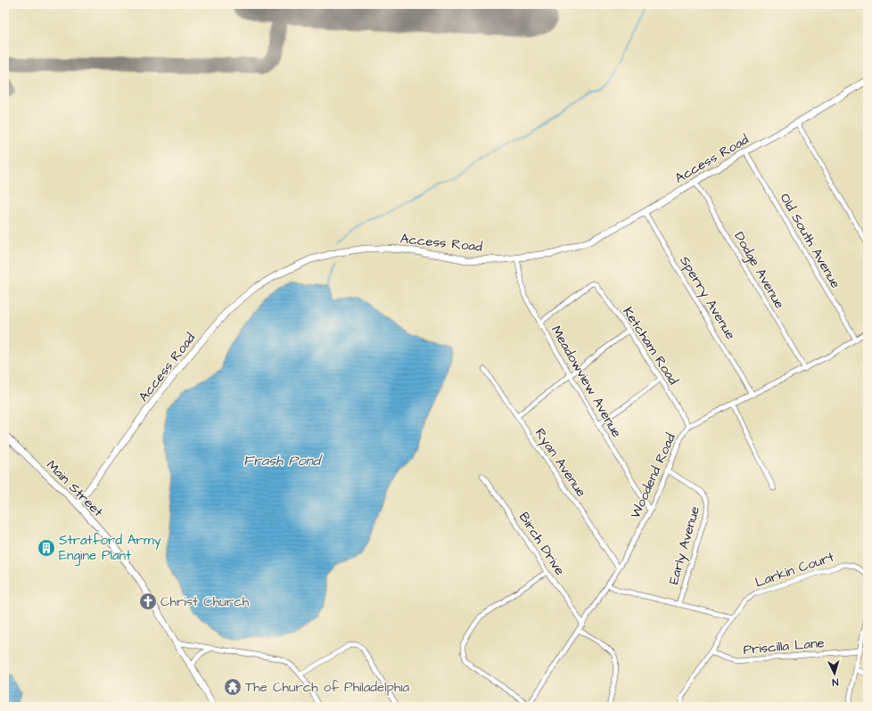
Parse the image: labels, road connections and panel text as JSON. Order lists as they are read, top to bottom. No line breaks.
{"streets":{"main road":["Access Road","Main Street"],"street":["Old South Avenue","Dodge Avenue","Sperry Avenue","Ketcham Road","Meadowview Avenue","Ryan Avenue","Woodend Road","Birch Drive","Early Avenue","Larkin Court","Priscilla Lane"]},"crossings":[["Access Road","Old South Avenue"],["Access Road","Dodge Avenue"],["Access Road","Sperry Avenue"],["Access Road","Meadowview Avenue"],["Access Road","Main Street"],["Old South Avenue","Woodend Road"],["Dodge Avenue","Woodend Road"],["Sperry Avenue","Woodend Road"],["Ketcham Road","Meadowview Avenue"],["Ketcham Road","Woodend Road"],["Meadowview Avenue","Woodend Road"],["Ryan Avenue","Woodend Road"],["Woodend Road","Birch Drive"],["Woodend Road","Early Avenue"],["Larkin Court","Priscilla Lane"]],"water":["Frash Pond"],"places":{"building":["Stratford Army Engine Plant"],"church":["Christ Church"],"temple":["The Church of Philadelphia"]},"north":"bottom"}
